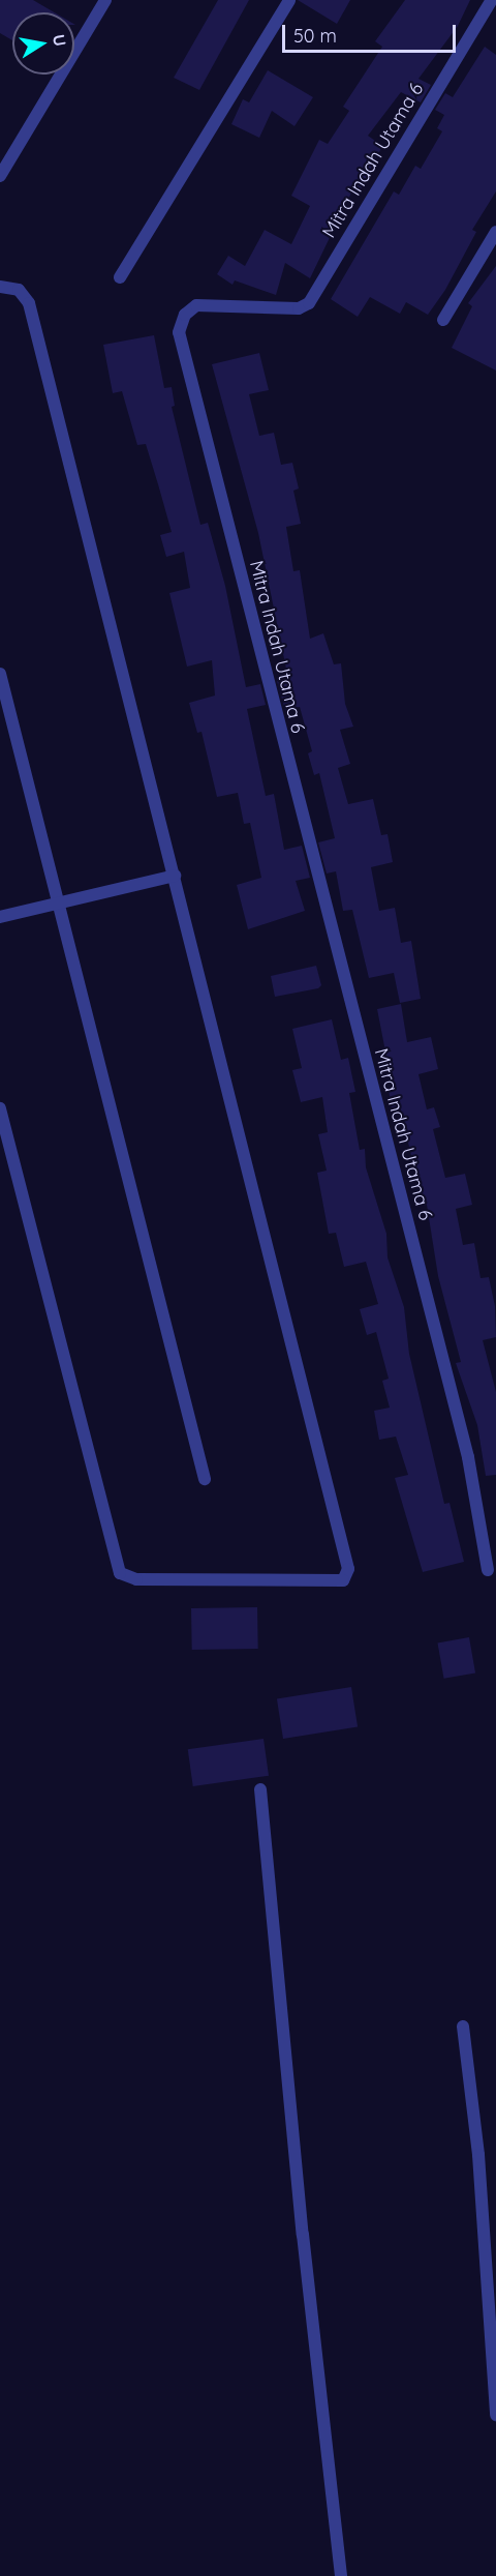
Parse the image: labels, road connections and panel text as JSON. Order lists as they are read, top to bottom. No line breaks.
{"streets":{"street":["Mitra Indah Utama 6"]},"scale_bar":"50 m","north":"right"}
